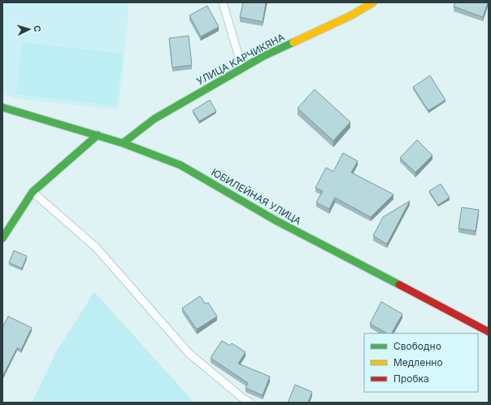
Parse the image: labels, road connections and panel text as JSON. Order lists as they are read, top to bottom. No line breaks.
{"streets":{"street":["УЛИЦА КАРЧИКЯНА","ЮБИЛЕЙНАЯ УЛИЦА"]},"crossings":[["УЛИЦА КАРЧИКЯНА","ЮБИЛЕЙНАЯ УЛИЦА"]],"legend":["Свободно","Медленно","Пробка"],"north":"right"}
